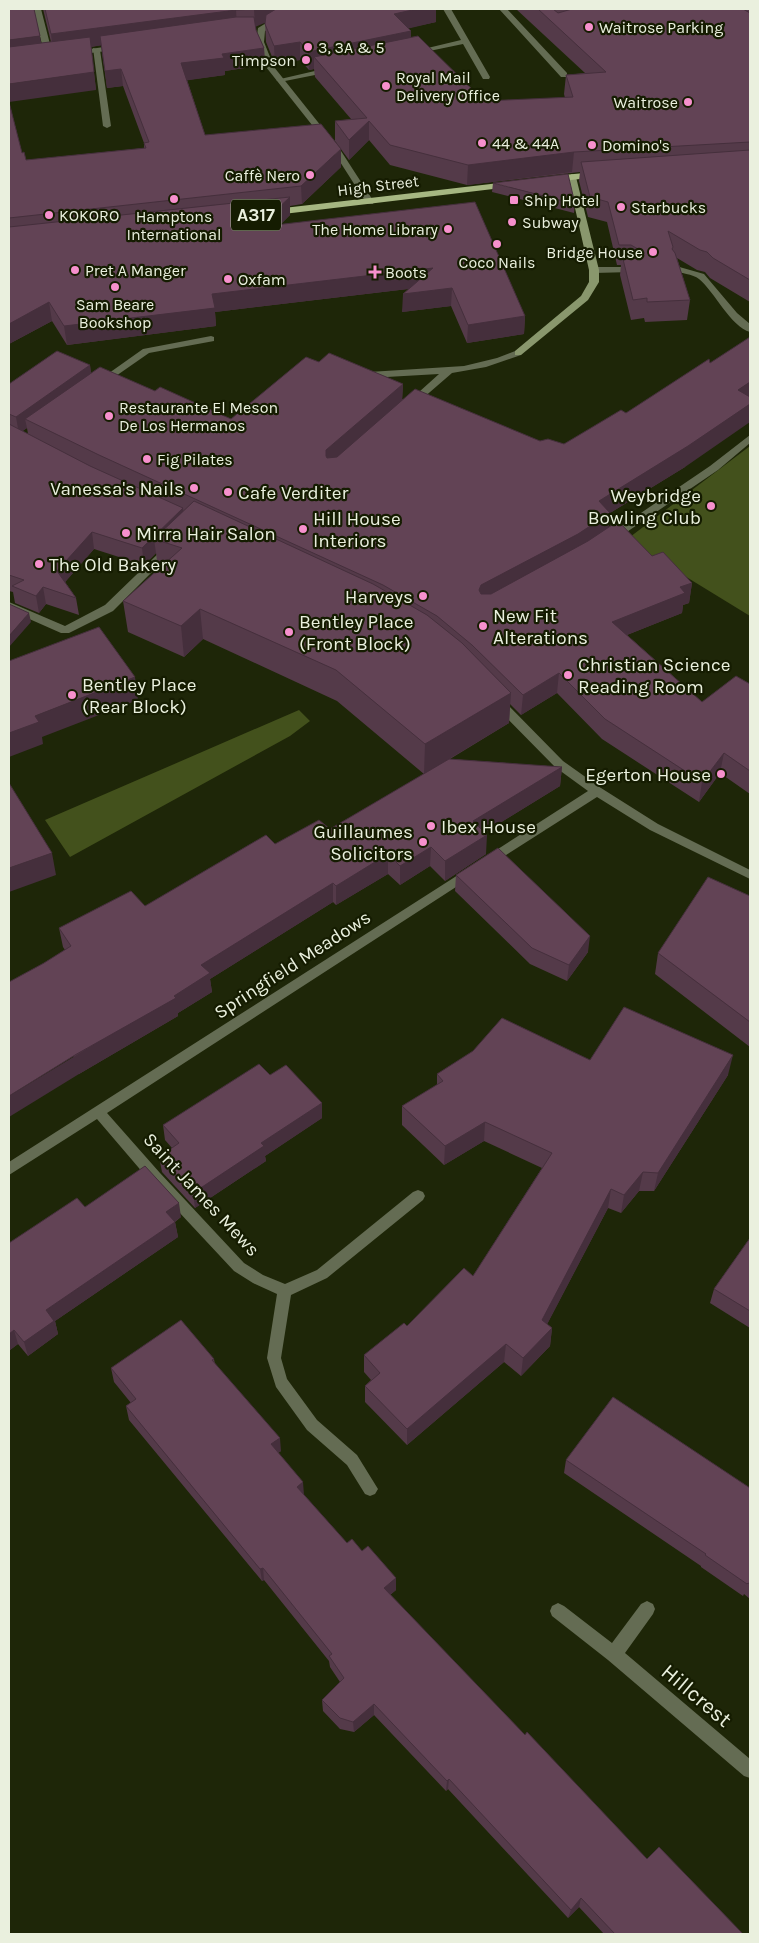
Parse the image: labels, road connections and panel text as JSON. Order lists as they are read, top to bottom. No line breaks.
{"streets":{"main road":["High Street","A317"],"street":["Springfield Meadows","Saint James Mews","Hillcrest"]},"crossings":[["Springfield Meadows","Saint James Mews"]],"places":{"other":["Waitrose Parking","3, 3A & 5","Timpson","Royal Mail Delivery Office","Waitrose","44 & 44A","Domino's","Caffè Nero","Hamptons International","Starbucks","KOKORO","Subway","The Home Library","Coco Nails","Bridge House","Pret A Manger","Oxfam","Sam Beare Bookshop","Restaurante El Meson De Los Hermanos","Fig Pilates","Vanessa's Nails","Cafe Verditer","Weybridge Bowling Club","Hill House Interiors","Mirra Hair Salon","The Old Bakery","Harveys","New Fit Alterations","Bentley Place (Front Block)","Christian Science Reading Room","Bentley Place (Rear Block)","Egerton House","Ibex House","Guillaumes Solicitors"],"transit":["Ship Hotel"],"health":["Boots"]}}
